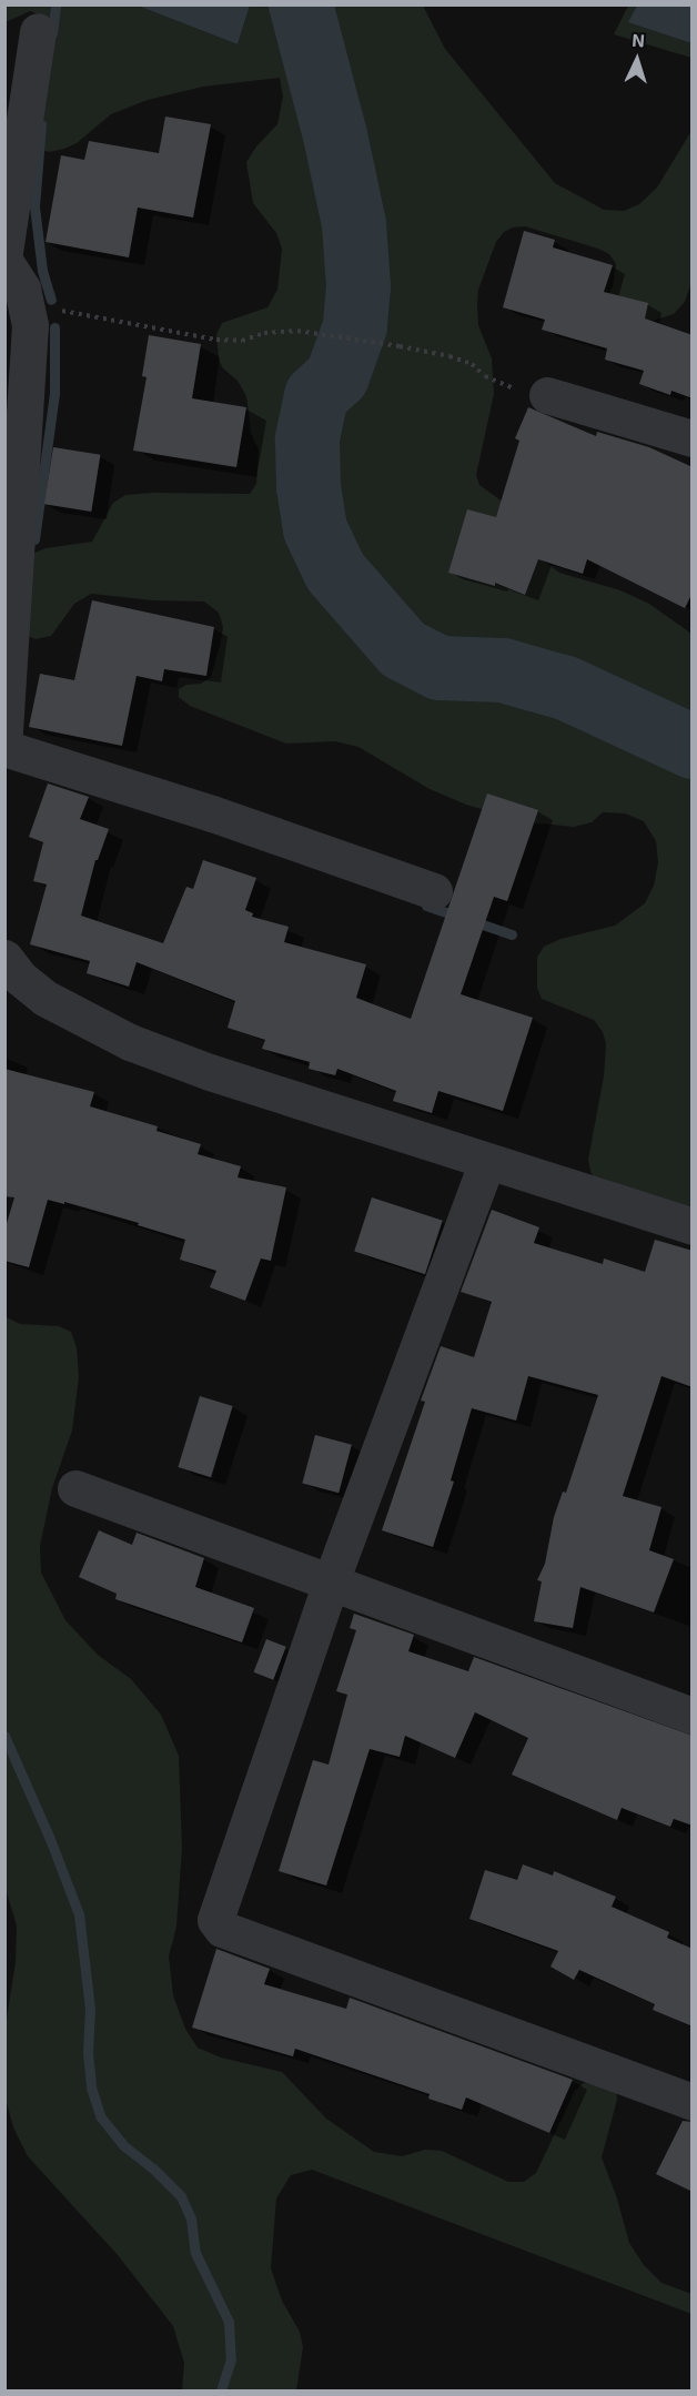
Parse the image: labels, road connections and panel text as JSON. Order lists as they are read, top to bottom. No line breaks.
{"north":"top"}
